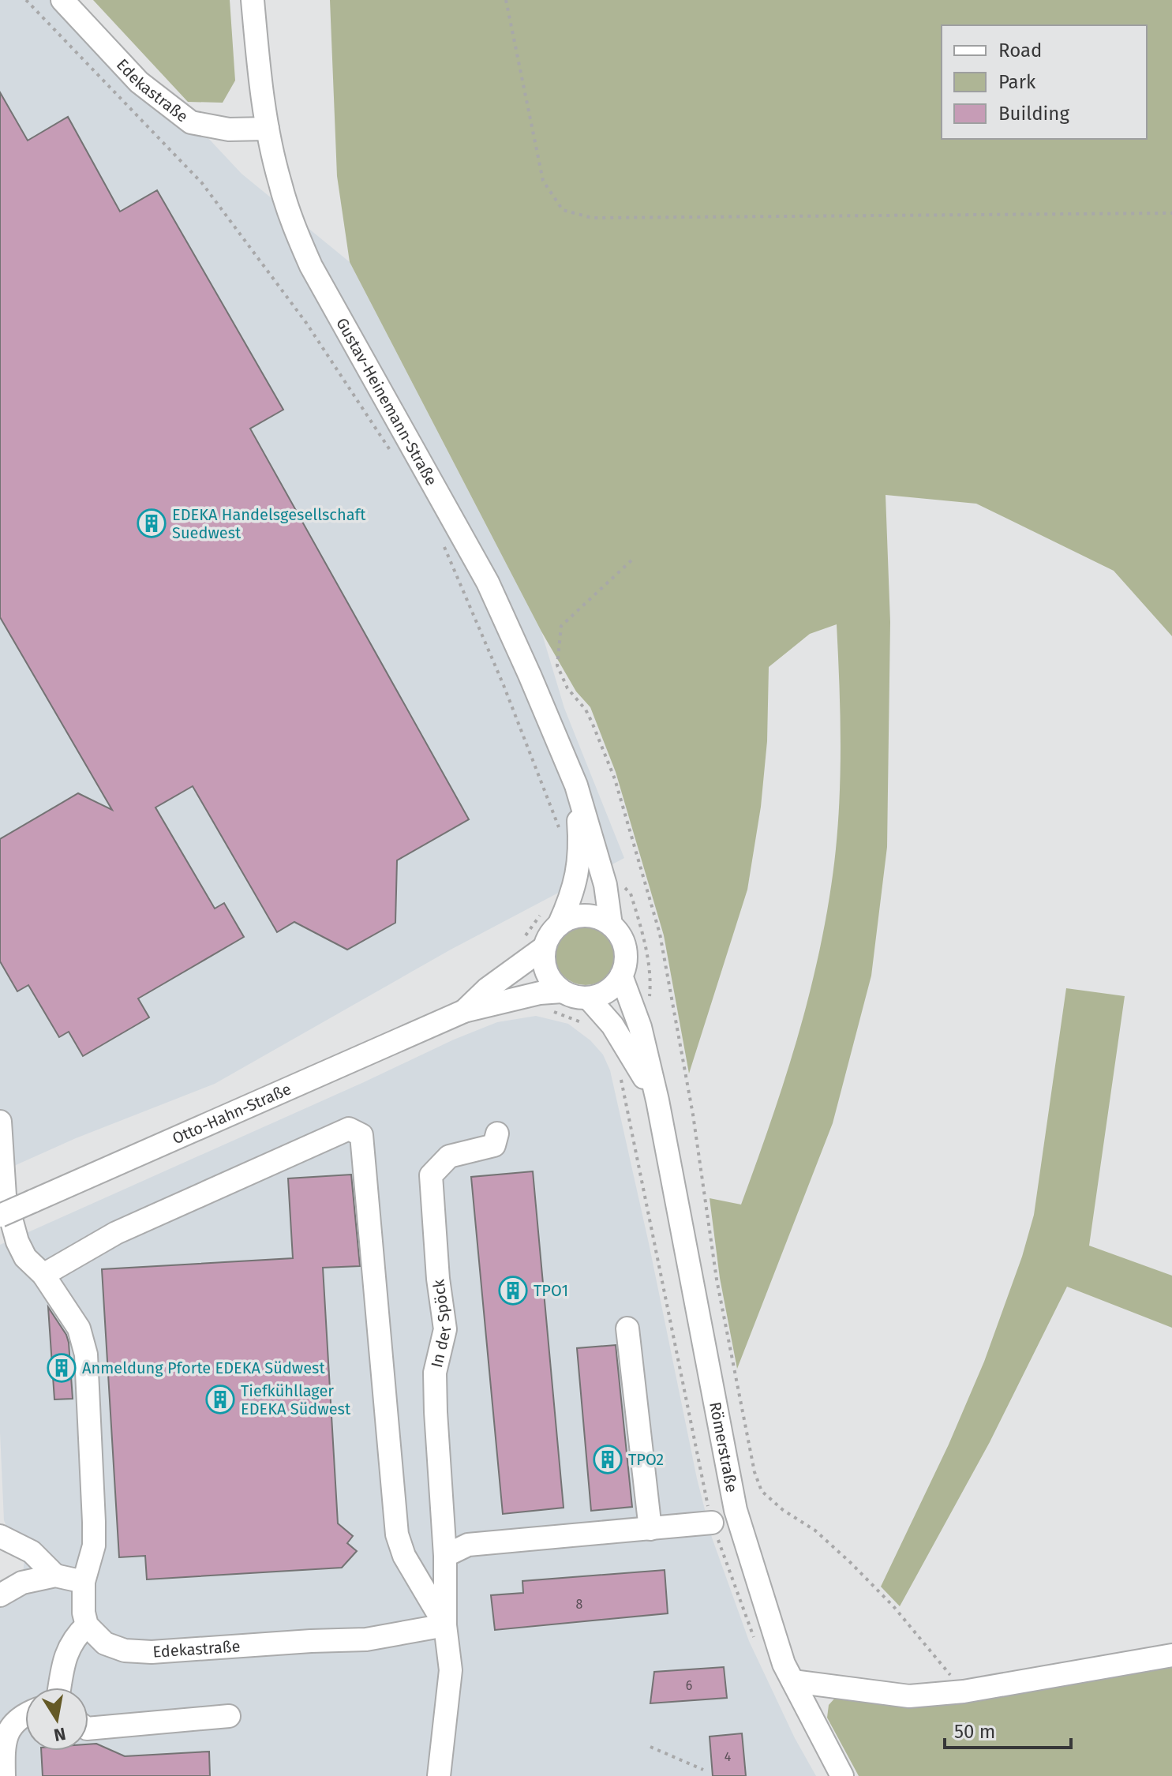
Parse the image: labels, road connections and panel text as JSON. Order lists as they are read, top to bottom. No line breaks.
{"streets":{"street":["Edekastraße","Gustav-Heinemann-Straße","Otto-Hahn-Straße","In der Spöck","Römerstraße"]},"crossings":[["Edekastraße","Gustav-Heinemann-Straße"],["Edekastraße","In der Spöck"],["Gustav-Heinemann-Straße","Otto-Hahn-Straße"],["Gustav-Heinemann-Straße","Römerstraße"],["Otto-Hahn-Straße","Römerstraße"]],"places":{"building":["EDEKA Handelsgesellschaft Suedwest","TPO1","Anmeldung Pforte EDEKA Südwest","Tiefkühllager EDEKA Südwest","TPO2"]},"house_numbers":["8","6","4"],"legend":["Road","Park","Building"],"scale_bar":"50 m","north":"bottom"}
